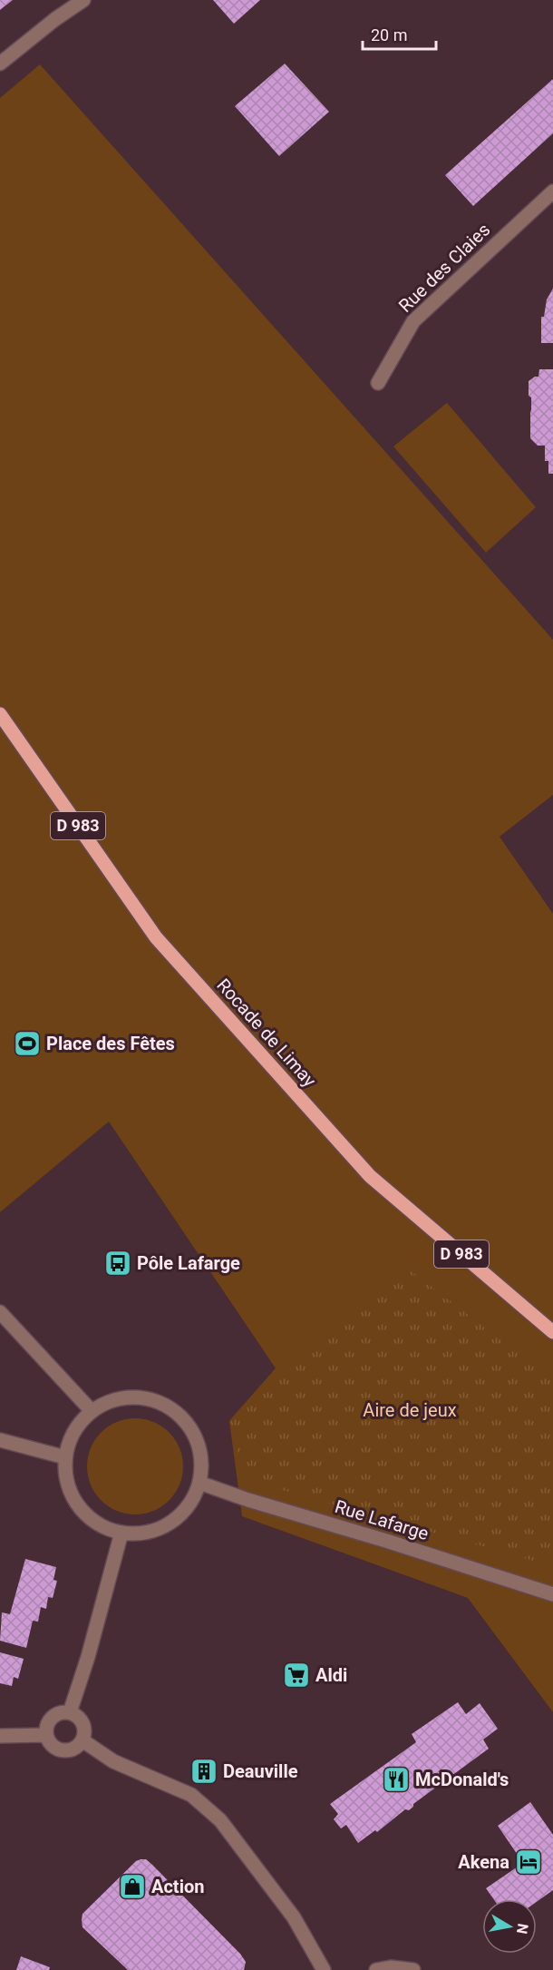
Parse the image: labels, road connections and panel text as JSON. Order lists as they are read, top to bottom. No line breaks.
{"streets":{"main road":["D 983","Rocade de Limay"],"street":["Rue des Claies","Rue Lafarge"]},"parks":["Aire de jeux"],"places":{"sports":["Place des Fêtes"],"bus stop":["Pôle Lafarge"],"supermarket":["Aldi"],"building":["Deauville"],"restaurant":["McDonald's"],"hotel":["Akena"],"shop":["Action"]},"scale_bar":"20 m","north":"right"}
